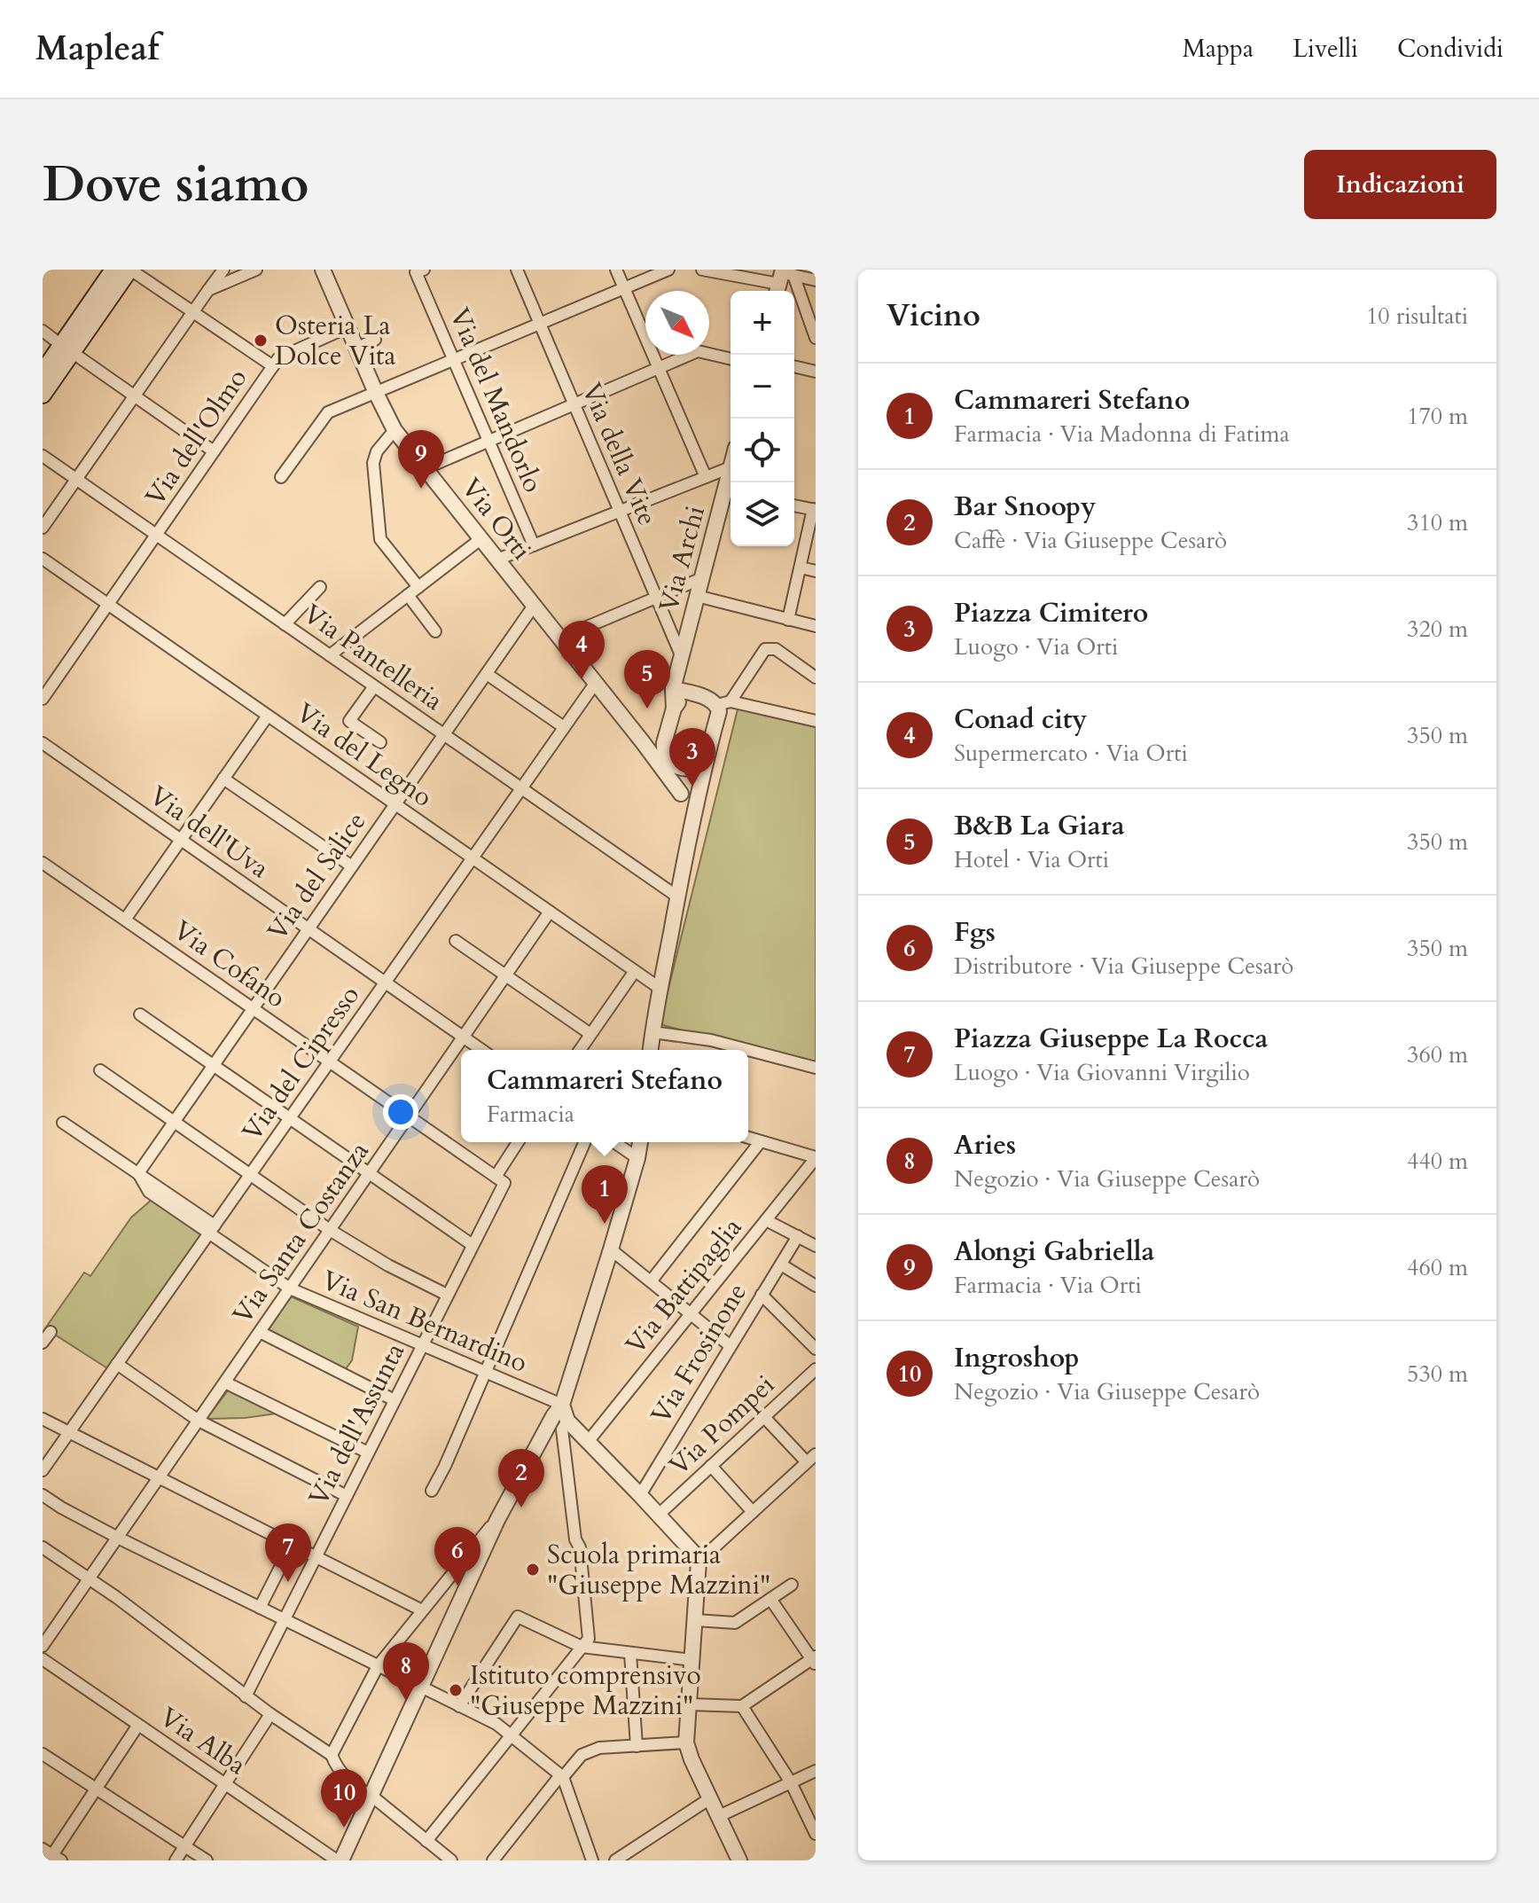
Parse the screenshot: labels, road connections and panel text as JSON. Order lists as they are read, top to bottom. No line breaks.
{"streets":{"street":["Via del Mandorlo","Via dell'Olmo","Via della Vite","Via Orti","Via Archi","Via Pantelleria","Via del Legno","Via dell'Uva","Via del Salice","Via Cofano","Via del Cipresso","Via Santa Costanza","Via Battipaglia","Via San Bernardino","Via Frosinone","Via dell'Assunta","Via Pompei","Via Alba"]},"crossings":[["Via dell'Olmo","Via Orti"],["Via dell'Olmo","Via Pantelleria"],["Via dell'Olmo","Via del Legno"],["Via della Vite","Via Archi"],["Via Orti","Via del Salice"],["Via Orti","Via del Cipresso"],["Via Pantelleria","Via del Salice"],["Via Pantelleria","Via del Cipresso"],["Via del Legno","Via del Salice"],["Via del Legno","Via del Cipresso"],["Via del Legno","Via Santa Costanza"],["Via dell'Uva","Via del Salice"],["Via dell'Uva","Via del Cipresso"],["Via dell'Uva","Via Santa Costanza"],["Via del Salice","Via Cofano"],["Via del Salice","Via San Bernardino"],["Via Cofano","Via del Cipresso"],["Via Cofano","Via Santa Costanza"],["Via Cofano","Via dell'Assunta"],["Via del Cipresso","Via San Bernardino"],["Via Santa Costanza","Via San Bernardino"],["Via San Bernardino","Via dell'Assunta"]],"places":["Osteria La Dolce Vita","Scuola primaria \"Giuseppe Mazzini\"","Istituto comprensivo \"Giuseppe Mazzini\""],"north":"bottom right","page":{"header":"Mapleaf","nav":["Mappa","Livelli","Condividi"],"buttons":"Indicazioni","title":"Dove siamo","heading":["Vicino","10 risultati"],"map_buttons":["+","−"],"list":[{"mark":"1","name":"Cammareri Stefano","note":"Farmacia · Via Madonna di Fatima","value":"170 m"},{"mark":"2","name":"Bar Snoopy","note":"Caffè · Via Giuseppe Cesarò","value":"310 m"},{"mark":"3","name":"Piazza Cimitero","note":"Luogo · Via Orti","value":"320 m"},{"mark":"4","name":"Conad city","note":"Supermercato · Via Orti","value":"350 m"},{"mark":"5","name":"B&B La Giara","note":"Hotel · Via Orti","value":"350 m"},{"mark":"6","name":"Fgs","note":"Distributore · Via Giuseppe Cesarò","value":"350 m"},{"mark":"7","name":"Piazza Giuseppe La Rocca","note":"Luogo · Via Giovanni Virgilio","value":"360 m"},{"mark":"8","name":"Aries","note":"Negozio · Via Giuseppe Cesarò","value":"440 m"},{"mark":"9","name":"Alongi Gabriella","note":"Farmacia · Via Orti","value":"460 m"},{"mark":"10","name":"Ingroshop","note":"Negozio · Via Giuseppe Cesarò","value":"530 m"}],"pins":["9","4","5","3","1","2","7","6","8","10"],"popup":["Cammareri Stefano","Farmacia"]}}
